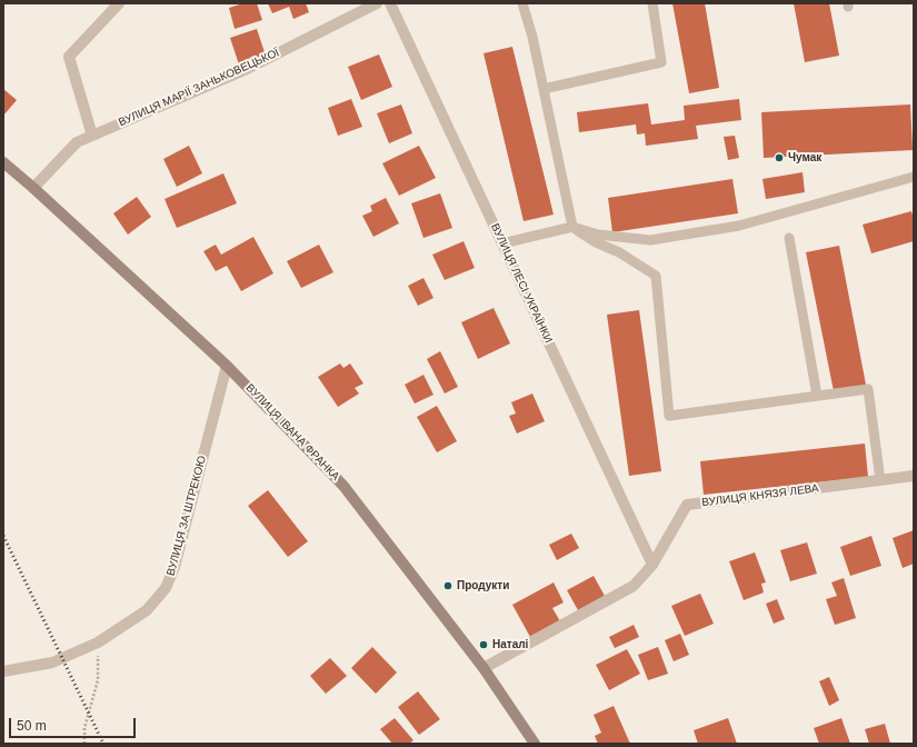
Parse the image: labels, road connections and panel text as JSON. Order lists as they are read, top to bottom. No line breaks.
{"streets":{"main road":["ВУЛИЦЯ ІВАНА ФРАНКА"],"street":["ВУЛИЦЯ МАРІЇ ЗАНЬКОВЕЦЬКОЇ","ВУЛИЦЯ ЛЕСІ УКРАЇНКИ","ВУЛИЦЯ КНЯЗЯ ЛЕВА","ВУЛИЦЯ ЗА ШТРЕКОЮ"]},"crossings":[["ВУЛИЦЯ МАРІЇ ЗАНЬКОВЕЦЬКОЇ","ВУЛИЦЯ ІВАНА ФРАНКА"],["ВУЛИЦЯ ЛЕСІ УКРАЇНКИ","ВУЛИЦЯ КНЯЗЯ ЛЕВА"],["ВУЛИЦЯ ІВАНА ФРАНКА","ВУЛИЦЯ КНЯЗЯ ЛЕВА"],["ВУЛИЦЯ ІВАНА ФРАНКА","ВУЛИЦЯ ЗА ШТРЕКОЮ"]],"places":["Чумак","Продукти","Наталi"],"scale_bar":"50 m"}
